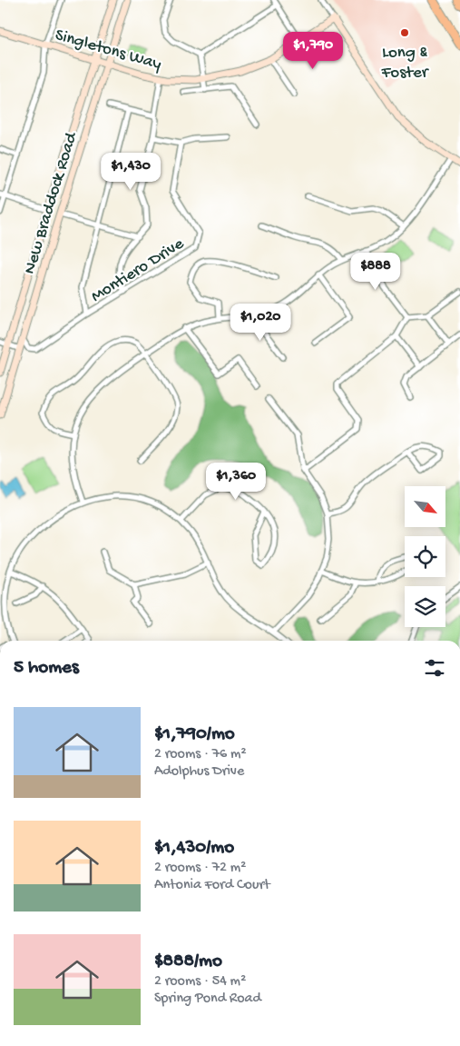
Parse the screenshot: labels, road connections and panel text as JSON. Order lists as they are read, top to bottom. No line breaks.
{"streets":{"main road":["Singletons Way","New Braddock Road"],"street":["Montiero Drive"]},"crossings":[["Singletons Way","New Braddock Road"],["New Braddock Road","Montiero Drive"]],"places":["Long & Foster"],"north":"bottom right","page":{"price":["$1,790","$1,430","$888","$1,020","$1,360"],"heading":"5 homes","list":[{"name":"$1,790/mo","note":"2 rooms · 76 m² · Adolphus Drive"},{"name":"$1,430/mo","note":"2 rooms · 72 m² · Antonia Ford Court"},{"name":"$888/mo","note":"2 rooms · 54 m² · Spring Pond Road"}]}}
